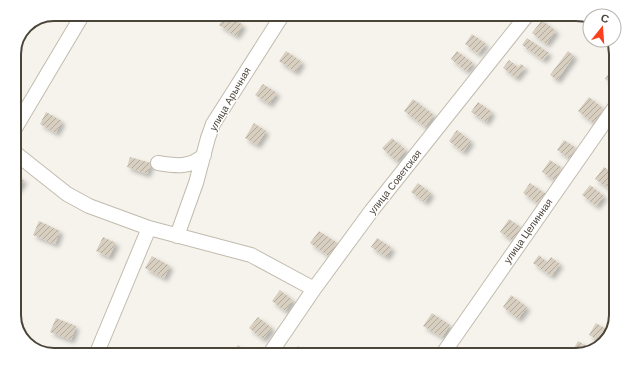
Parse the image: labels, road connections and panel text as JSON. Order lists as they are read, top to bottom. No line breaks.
{"streets":{"street":["улица Арычная","улица Советская","улица Целинная"]},"north":"top"}
